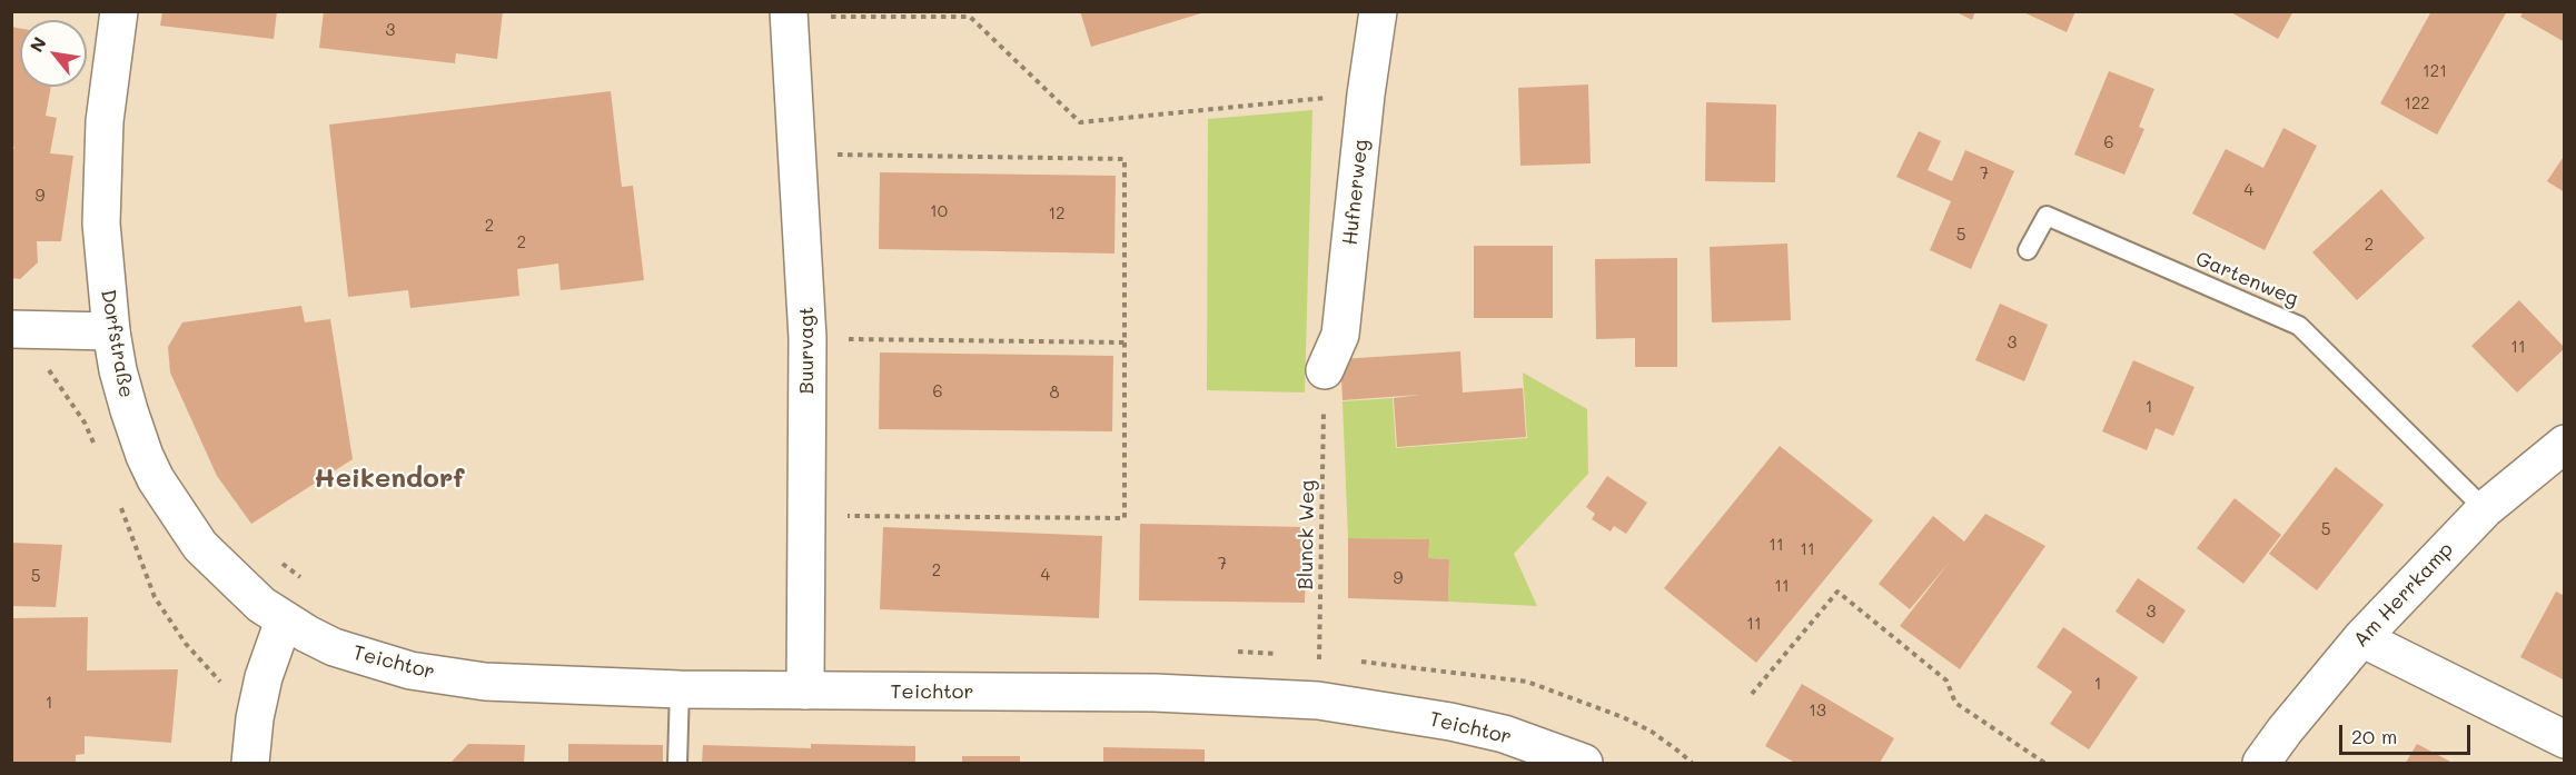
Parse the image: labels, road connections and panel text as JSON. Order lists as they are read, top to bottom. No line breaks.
{"streets":{"street":["Hufnerweg","Dorfstraße","Buurvagt","Am Herrkamp","Teichtor"],"lane":["Gartenweg"],"path":["Blunck Weg"]},"crossings":[["Hufnerweg","Blunck Weg"],["Gartenweg","Am Herrkamp"],["Dorfstraße","Teichtor"],["Buurvagt","Teichtor"],["Blunck Weg","Teichtor"]],"districts":["Heikendorf"],"house_numbers":["3","121","122","6","7","4","9","10","12","2","5","2","2","3","11","6","8","1","5","11","11","7","2","4","5","9","11","3","11","1","1","13"],"scale_bar":"20 m","north":"top left"}
